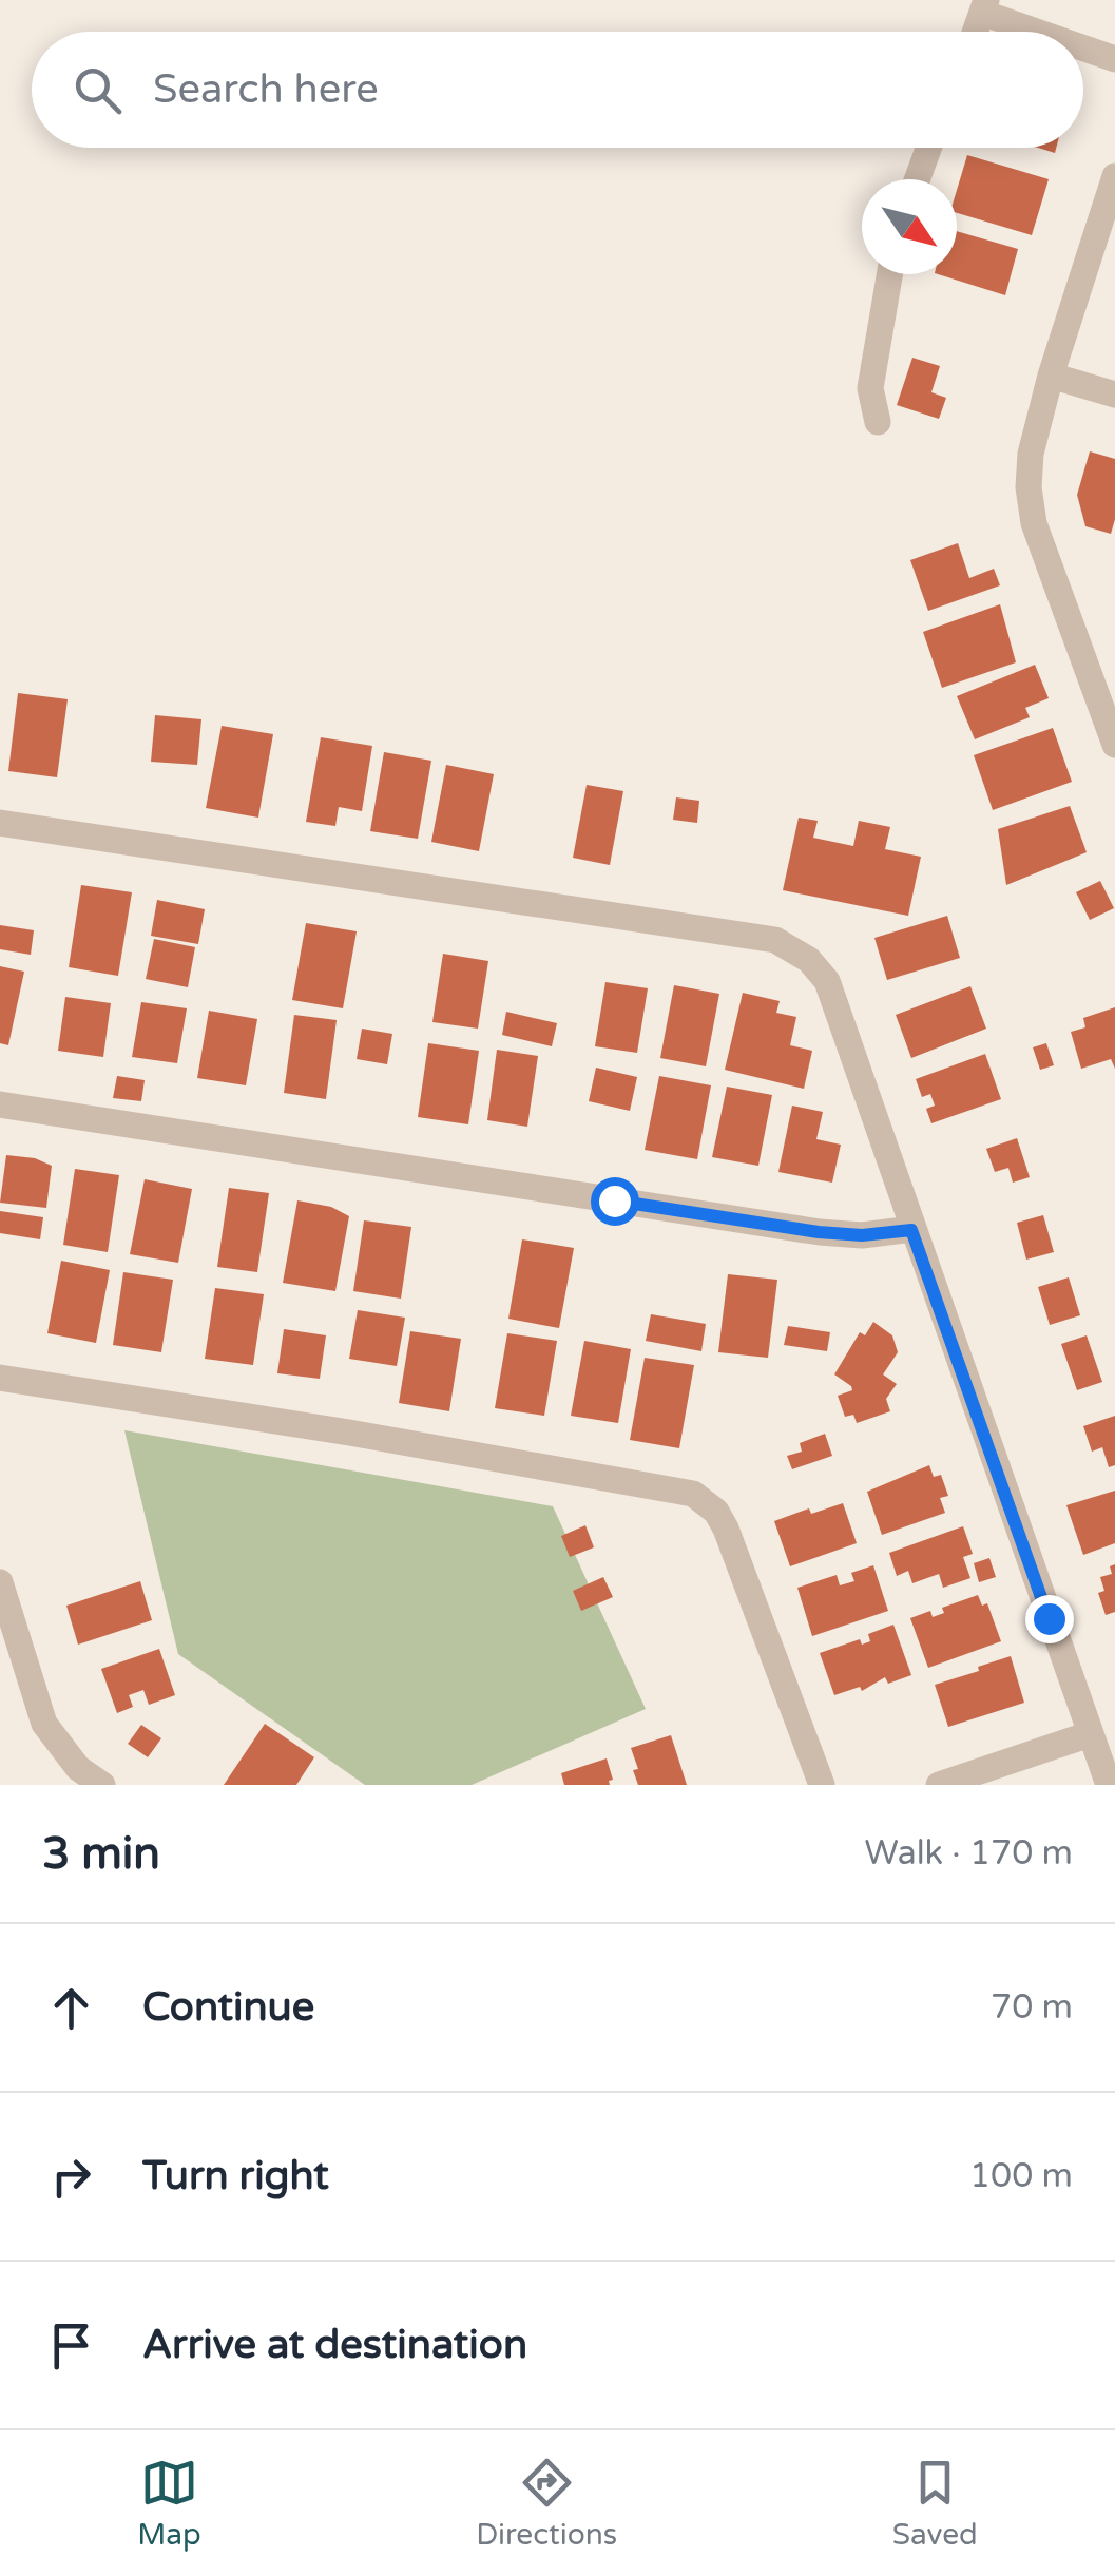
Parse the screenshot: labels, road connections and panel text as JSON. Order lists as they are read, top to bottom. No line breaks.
{"north":"bottom right","page":{"search":"Search here","heading":["3 min","Walk · 170 m"],"list":[["Continue","70 m"],["Turn right","100 m"],"Arrive at destination"],"nav":["Map","Directions","Saved"]}}
